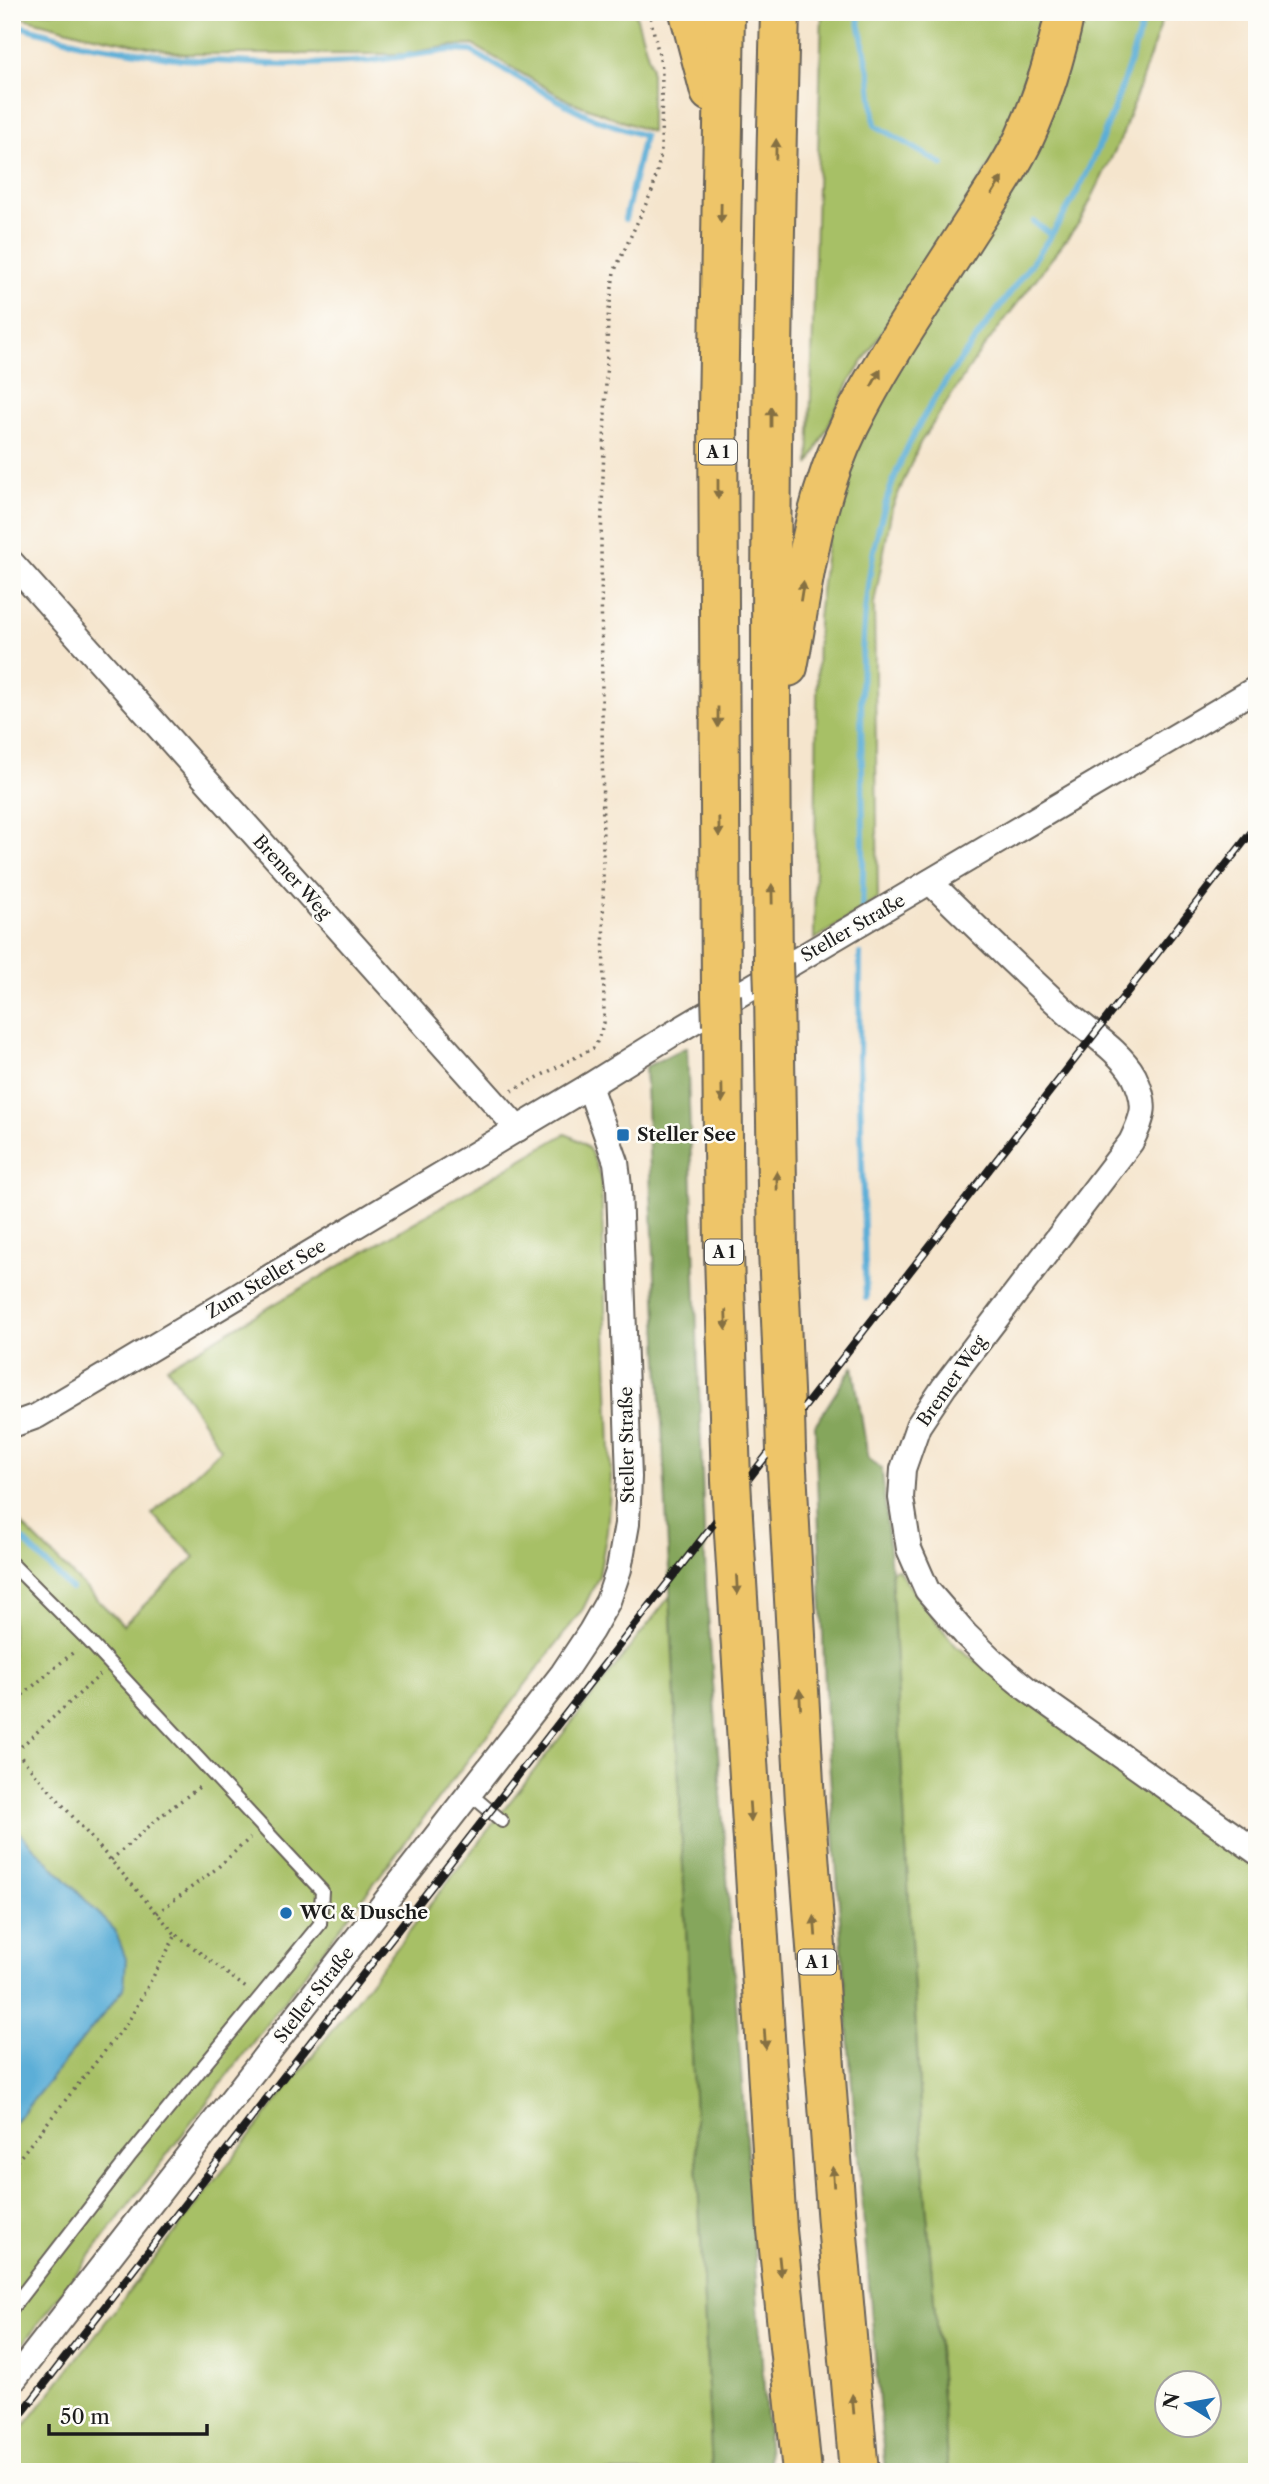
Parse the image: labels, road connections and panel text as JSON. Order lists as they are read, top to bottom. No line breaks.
{"streets":{"highway":["A 1"],"street":["Bremer Weg","Steller Straße","Zum Steller See"]},"crossings":[["Bremer Weg","Steller Straße"],["Bremer Weg","Zum Steller See"]],"places":{"transit":["Steller See"],"other":["WC & Dusche"]},"scale_bar":"50 m","north":"left"}
